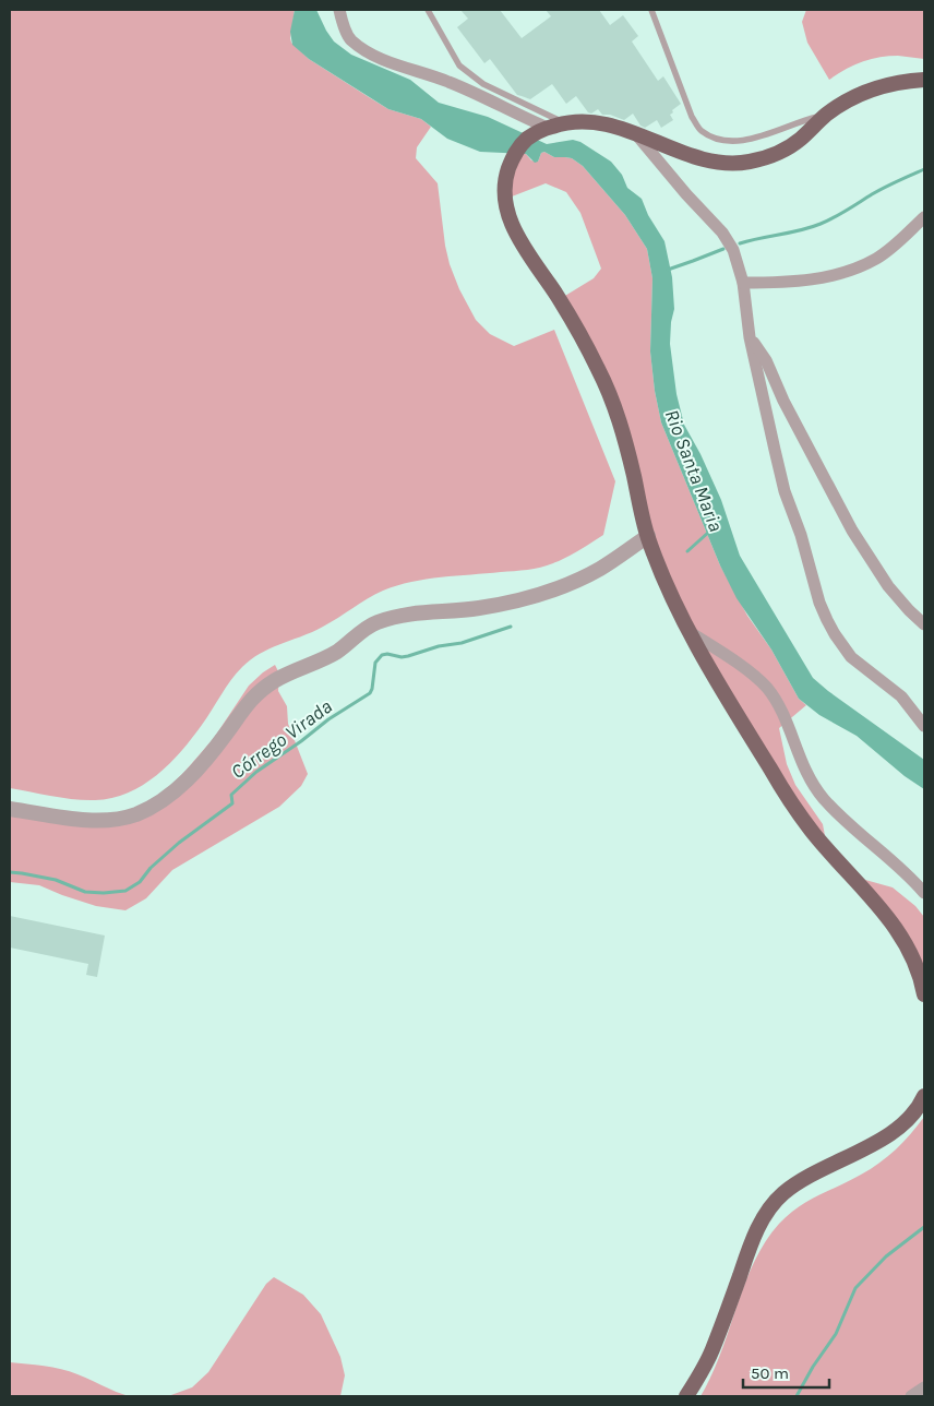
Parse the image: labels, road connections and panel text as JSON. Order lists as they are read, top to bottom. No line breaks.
{"water":["Rio Santa Maria","Córrego Virada"],"scale_bar":"50 m"}
